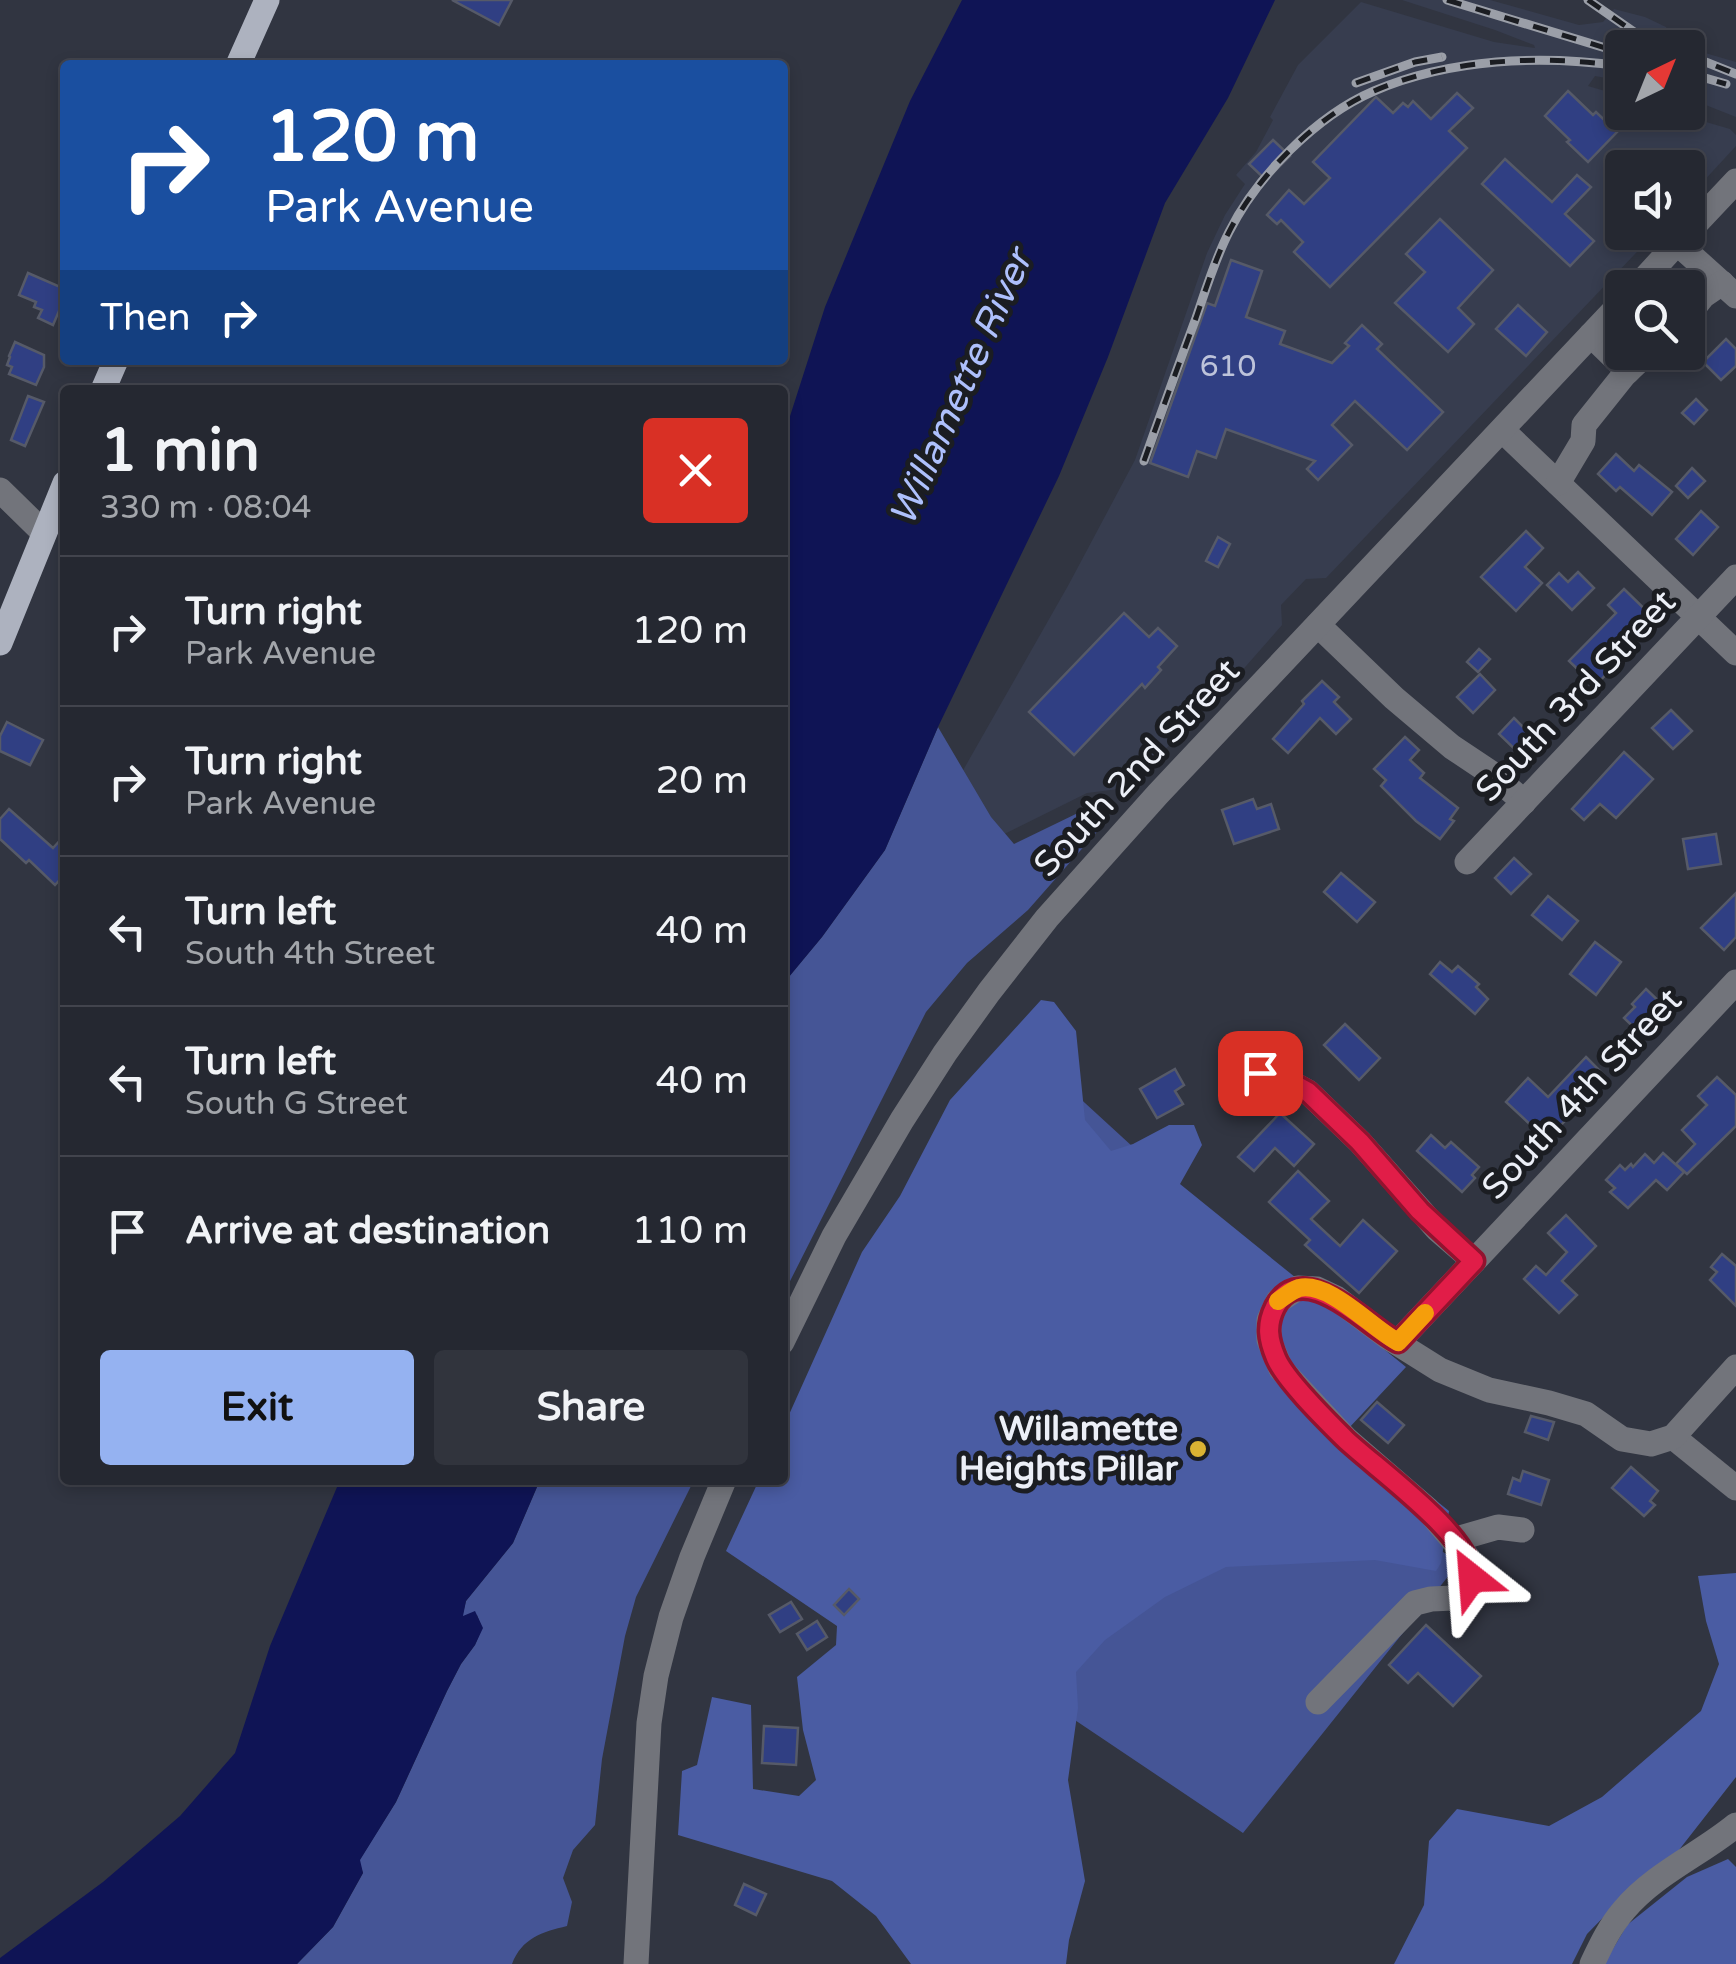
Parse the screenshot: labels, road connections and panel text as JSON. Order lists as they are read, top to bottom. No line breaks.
{"streets":{"street":["South 3rd Street","South 2nd Street","South 4th Street"]},"water":["Willamette River"],"places":["Willamette Heights Pillar"],"house_numbers":["610"],"north":"top right","page":{"turn":["120 m","Park Avenue"],"then":"Then","heading":["1 min","330 m · 08:04"],"list":[{"name":"Turn right","note":"Park Avenue","value":"120 m"},{"name":"Turn right","note":"Park Avenue","value":"20 m"},{"name":"Turn left","note":"South 4th Street","value":"40 m"},{"name":"Turn left","note":"South G Street","value":"40 m"},{"name":"Arrive at destination","value":"110 m"}],"buttons":["Exit","Share"]}}
